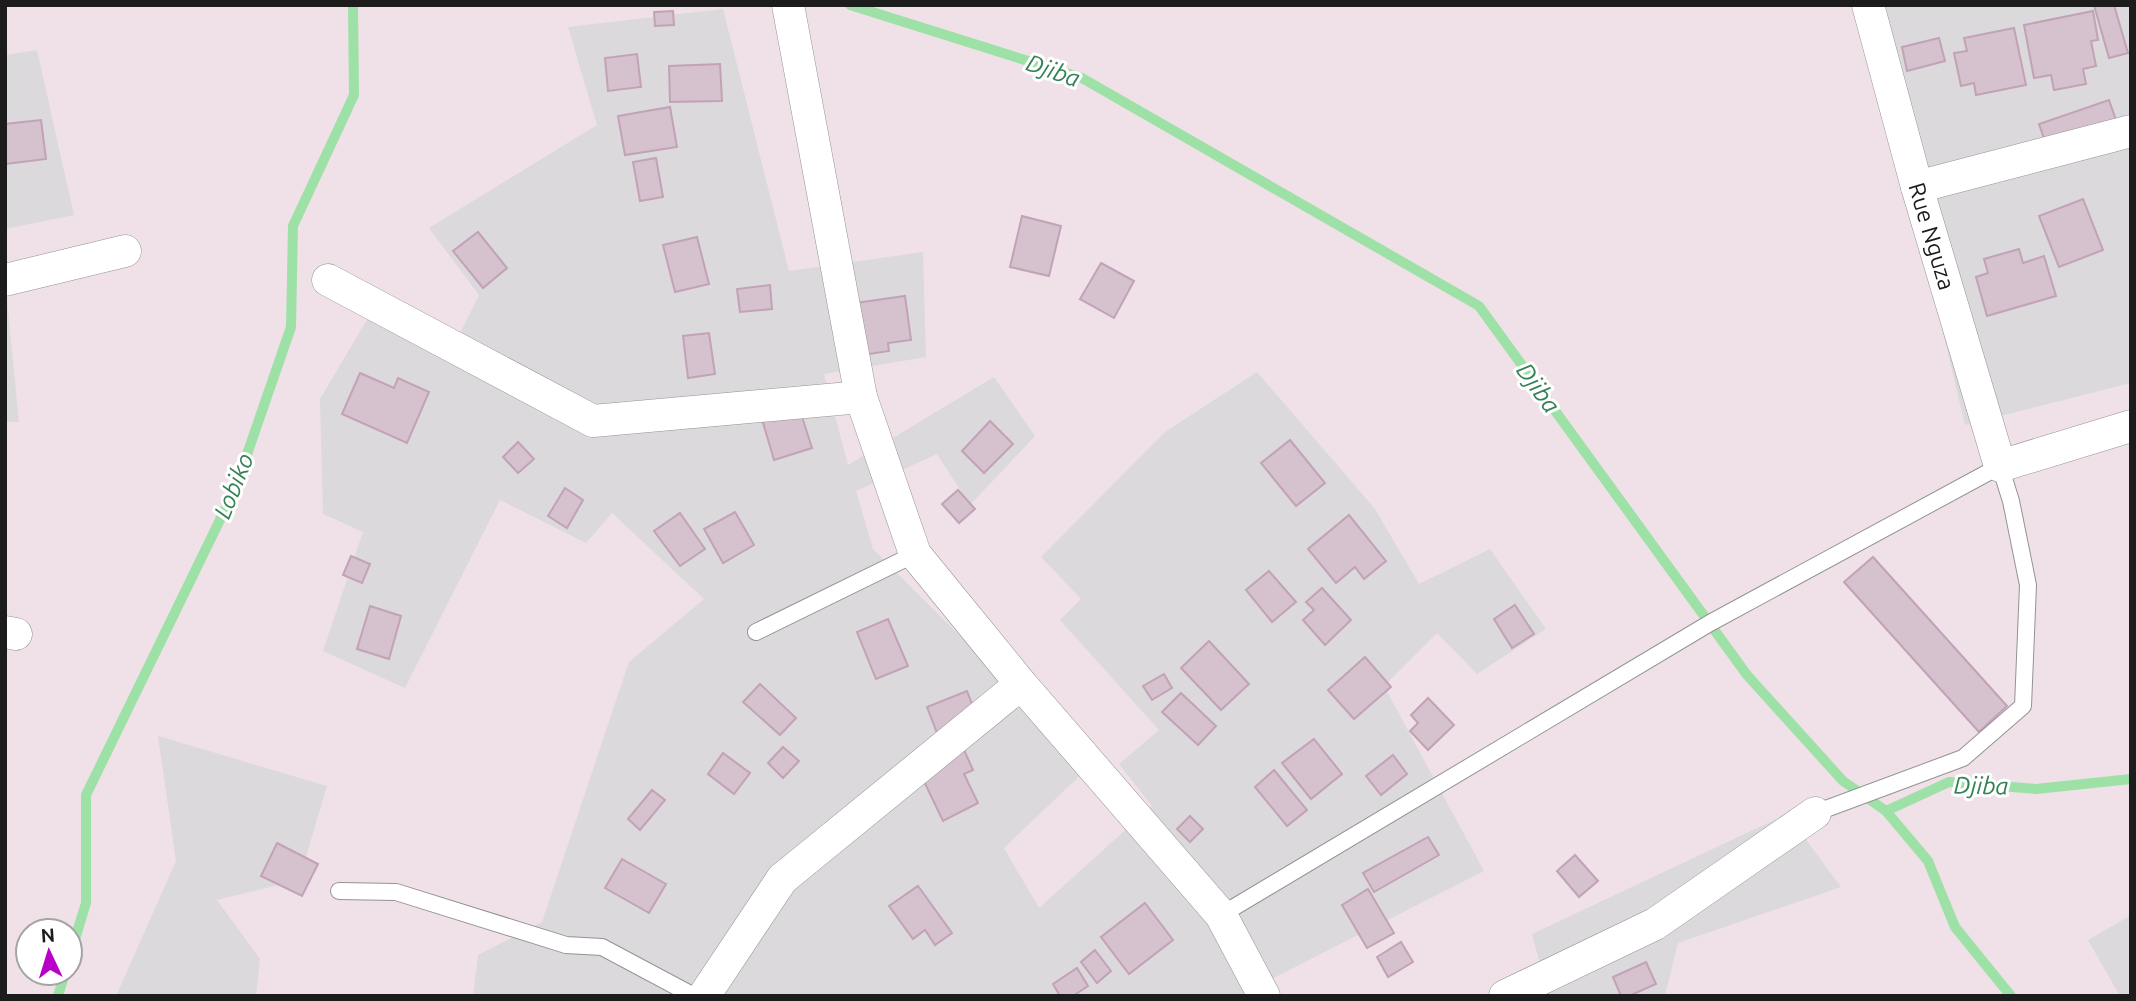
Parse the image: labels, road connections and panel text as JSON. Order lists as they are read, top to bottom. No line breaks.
{"streets":{"street":["Rue Nguza"]},"water":["Djiba","Lobiko"],"north":"top"}
